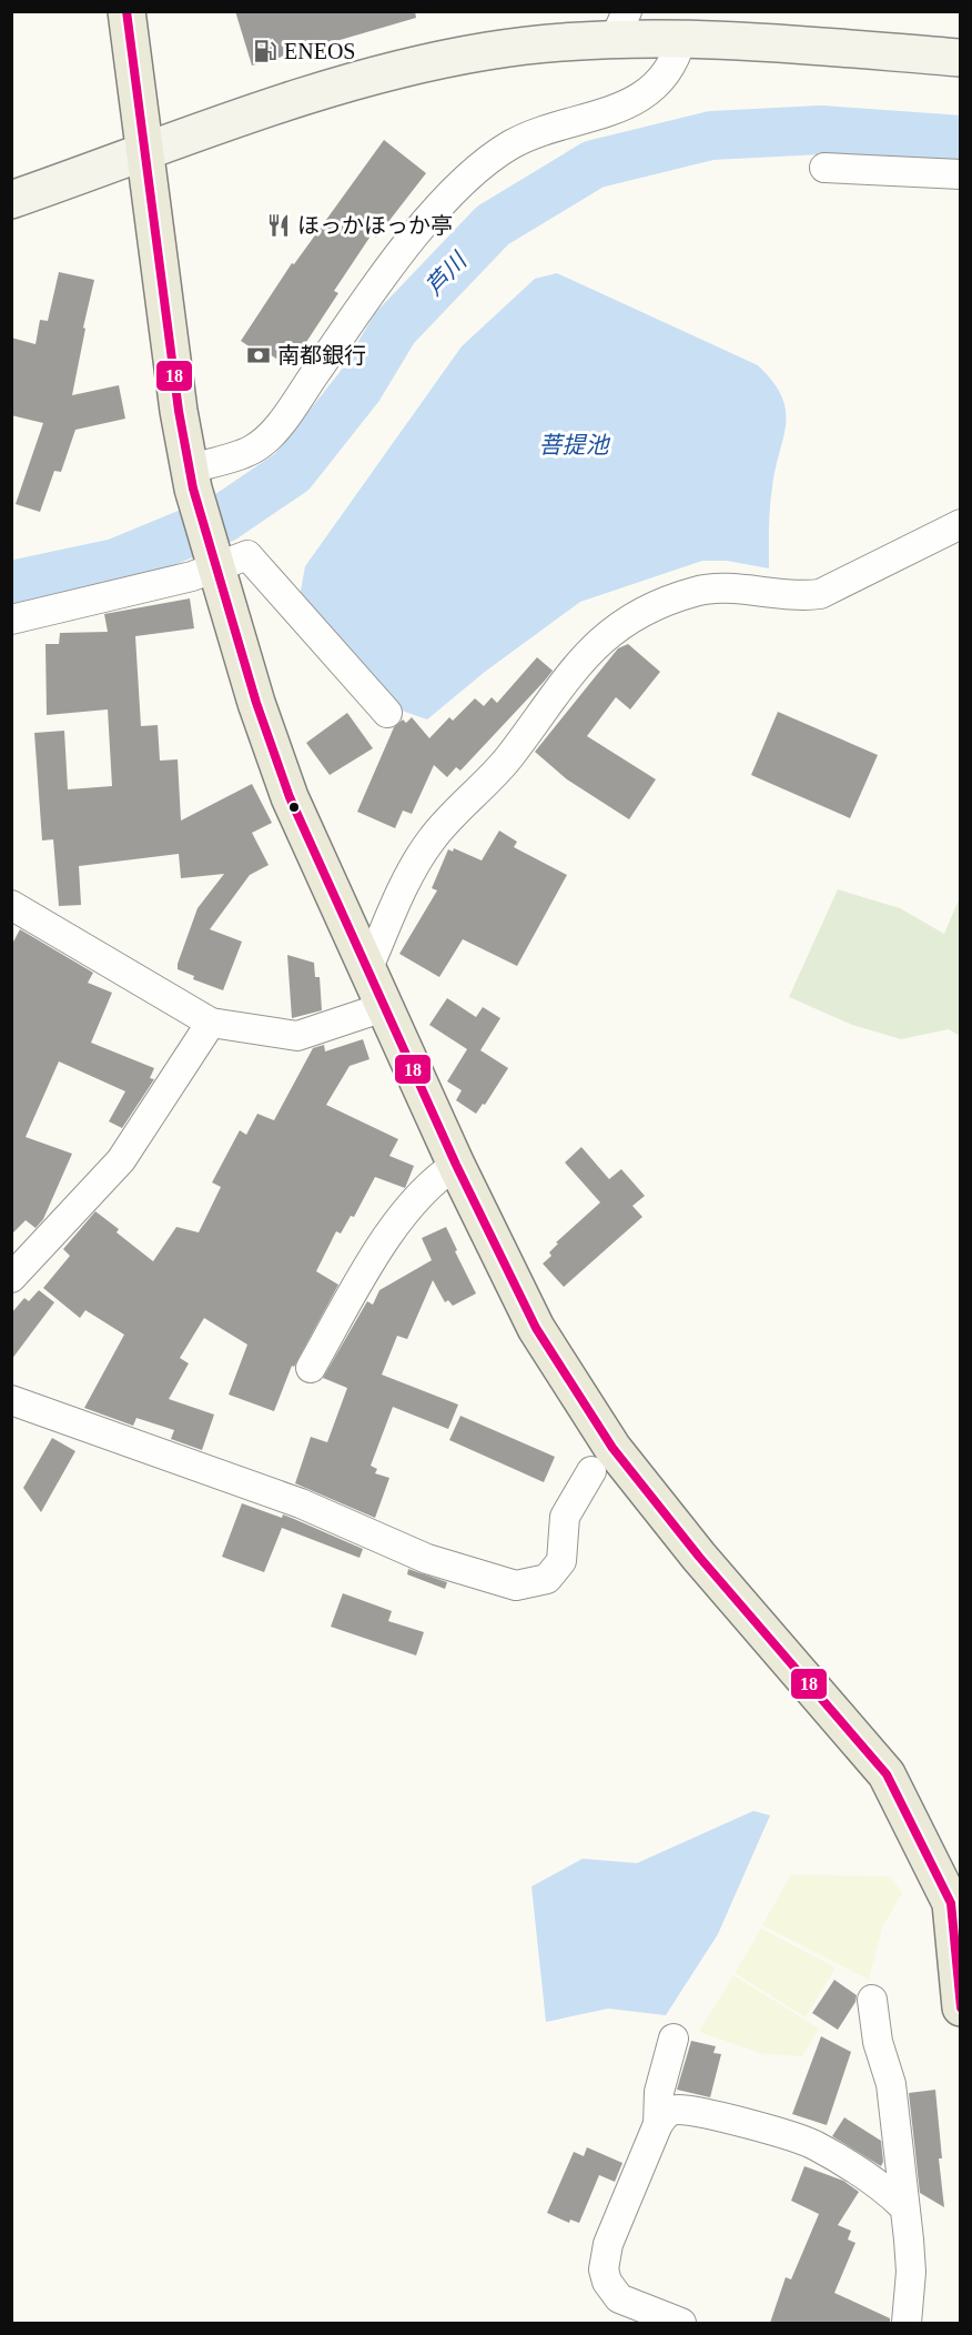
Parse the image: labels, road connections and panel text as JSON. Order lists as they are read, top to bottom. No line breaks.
{"water":["芦川","菩提池"],"places":{"fuel station":["ENEOS"],"restaurant":["ほっかほっか亭"],"bank":["南都銀行"]},"lines":["transit line 18"]}
